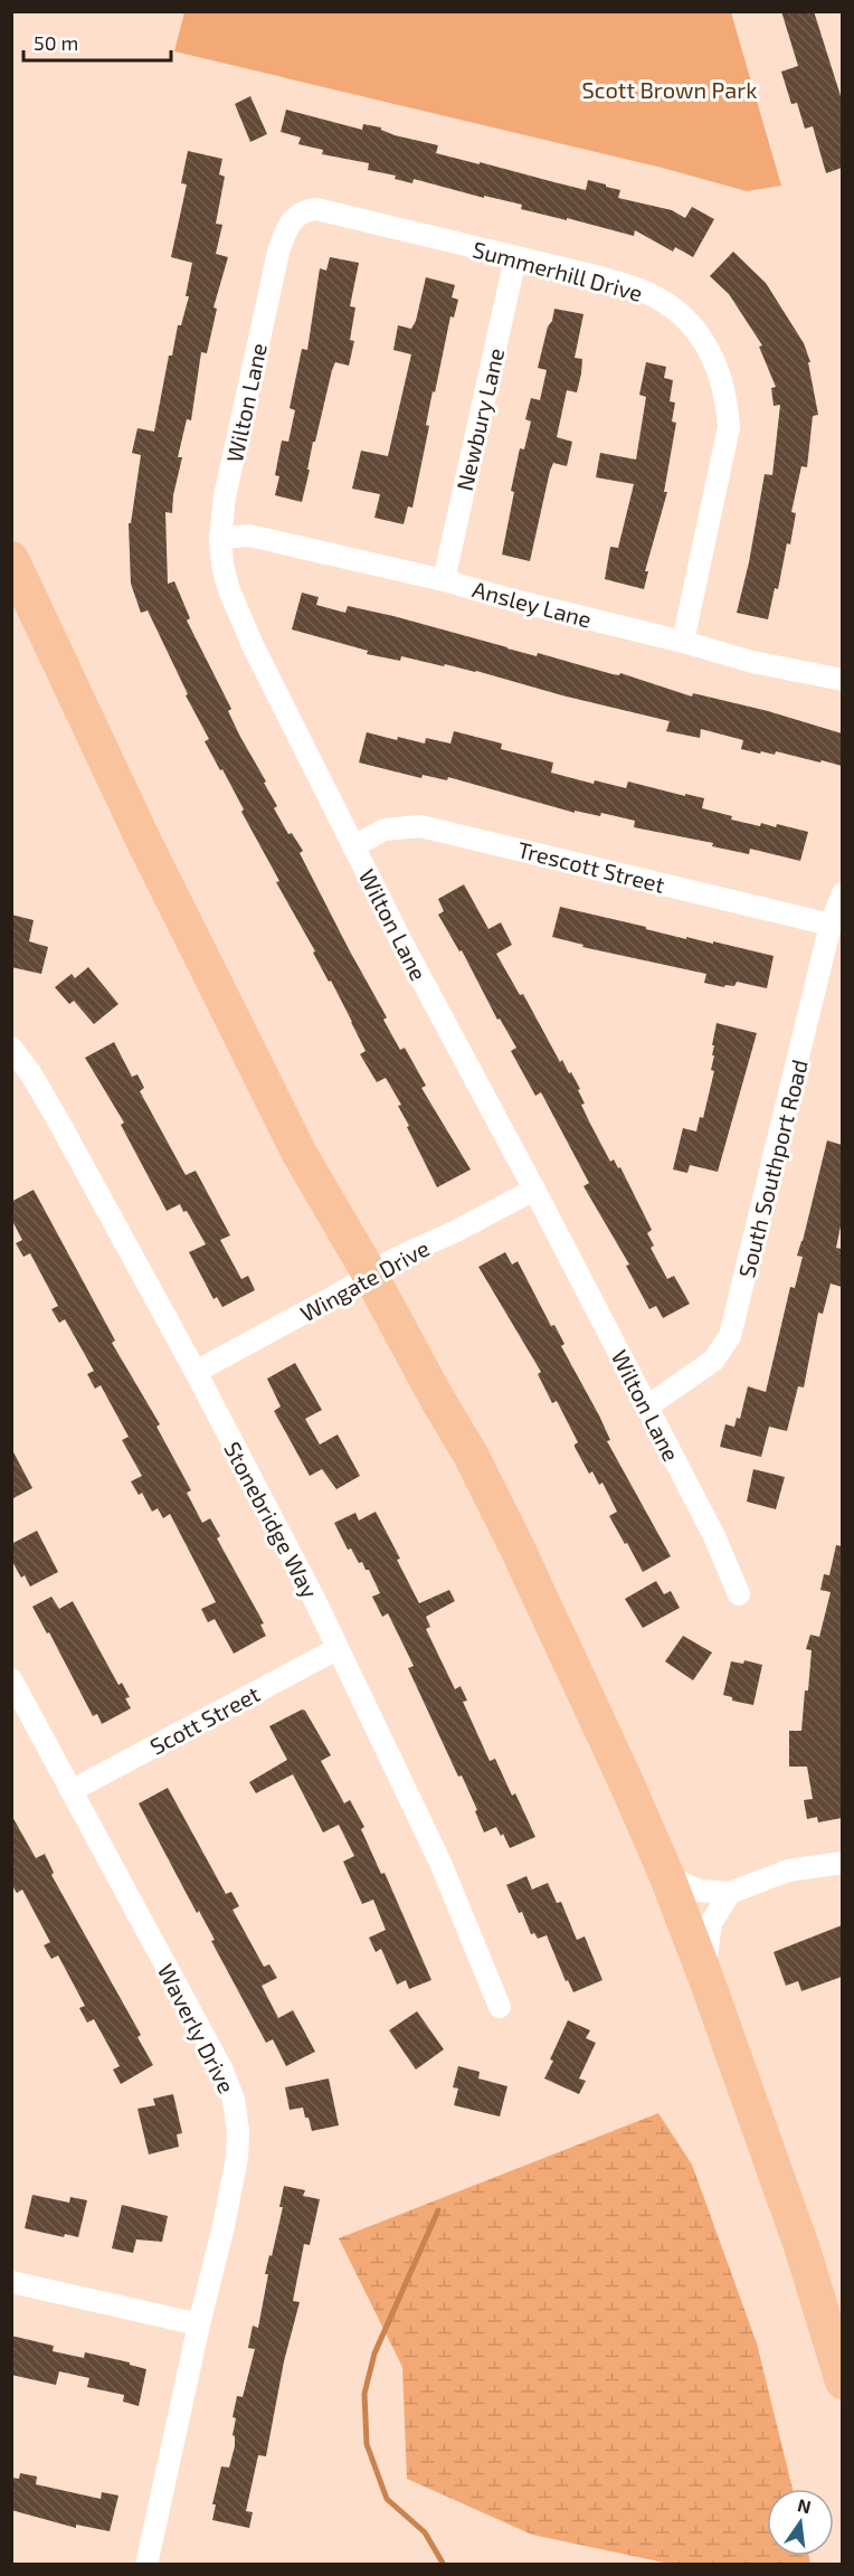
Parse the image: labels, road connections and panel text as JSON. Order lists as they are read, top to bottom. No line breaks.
{"streets":{"street":["Summerhill Drive","Wilton Lane","Newbury Lane","Ansley Lane","Trescott Street","South Southport Road","Wingate Drive","Stonebridge Way","Scott Street","Waverly Drive"]},"crossings":[["Summerhill Drive","Wilton Lane"],["Summerhill Drive","Newbury Lane"],["Summerhill Drive","Ansley Lane"],["Wilton Lane","Ansley Lane"],["Wilton Lane","Trescott Street"],["Wilton Lane","South Southport Road"],["Wilton Lane","Wingate Drive"],["Newbury Lane","Ansley Lane"],["Trescott Street","South Southport Road"],["Wingate Drive","Stonebridge Way"],["Stonebridge Way","Scott Street"],["Scott Street","Waverly Drive"]],"parks":["Scott Brown Park"],"scale_bar":"50 m","north":"top"}
